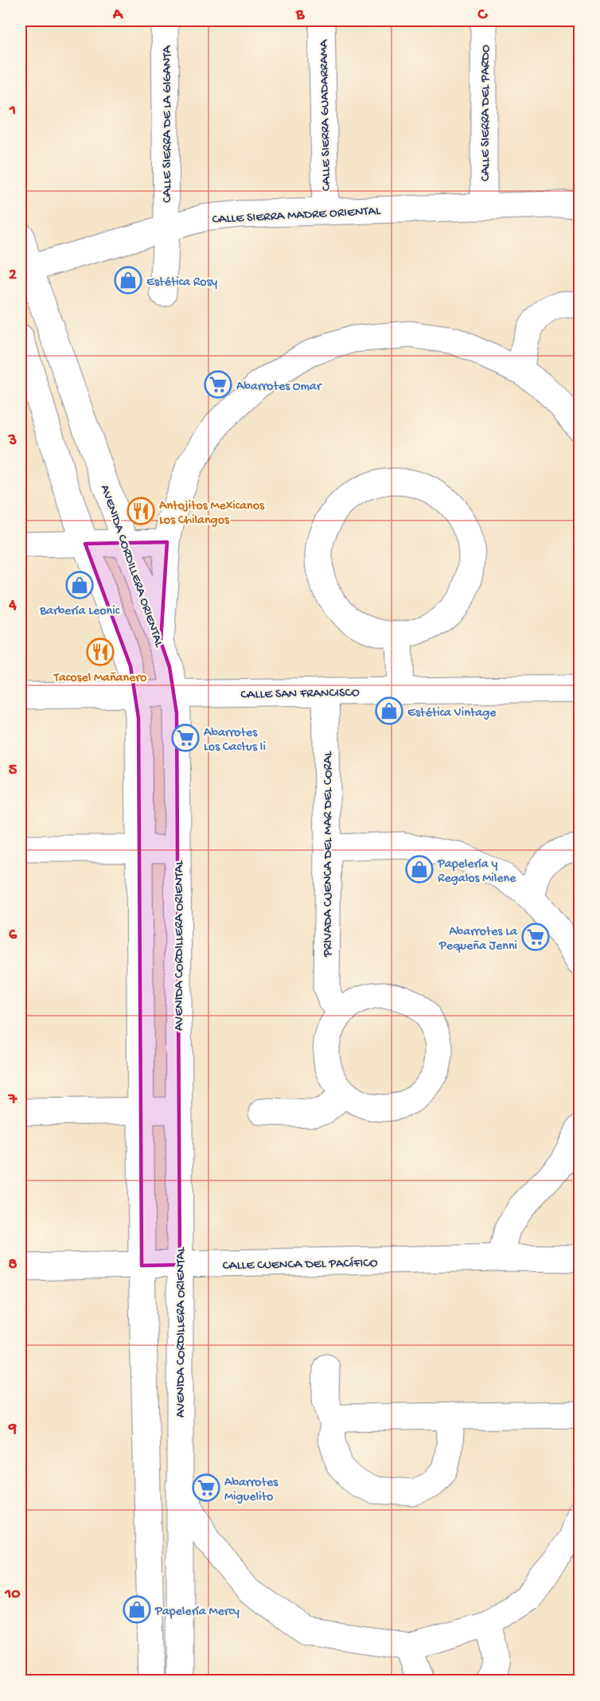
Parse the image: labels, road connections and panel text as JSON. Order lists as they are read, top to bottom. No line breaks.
{"streets":{"street":["CALLE SIERRA DEL PARDO","CALLE SIERRA GUADARRAMA","CALLE SIERRA DE LA GIGANTA","CALLE SIERRA MADRE ORIENTAL","AVENIDA CORDILLERA ORIENTAL","CALLE SAN FRANCISCO","PRIVADA CUENCA DEL MAR DEL CORAL","CALLE CUENCA DEL PACÍFICO"]},"crossings":[["CALLE SIERRA DEL PARDO","CALLE SIERRA MADRE ORIENTAL"],["CALLE SIERRA GUADARRAMA","CALLE SIERRA MADRE ORIENTAL"],["CALLE SIERRA DE LA GIGANTA","CALLE SIERRA MADRE ORIENTAL"],["CALLE SIERRA MADRE ORIENTAL","AVENIDA CORDILLERA ORIENTAL"],["AVENIDA CORDILLERA ORIENTAL","CALLE SAN FRANCISCO"],["AVENIDA CORDILLERA ORIENTAL","CALLE CUENCA DEL PACÍFICO"],["CALLE SAN FRANCISCO","PRIVADA CUENCA DEL MAR DEL CORAL"]],"places":{"shop":["Estética Rosy","Barbería Leonic","Estética Vintage","Papelería y Regalos Milene","Papelería Mercy"],"supermarket":["Abarrotes Omar","Abarrotes Los Cactus Ii","Abarrotes La Pequeña Jenni","Abarrotes Miguelito"],"restaurant":["Antojitos Mexicanos Los Chilangos","Tacosel Mañanero"]},"grid":{"columns":["A","B","C"],"rows":["1","2","3","4","5","6","7","8","9","10"]}}
